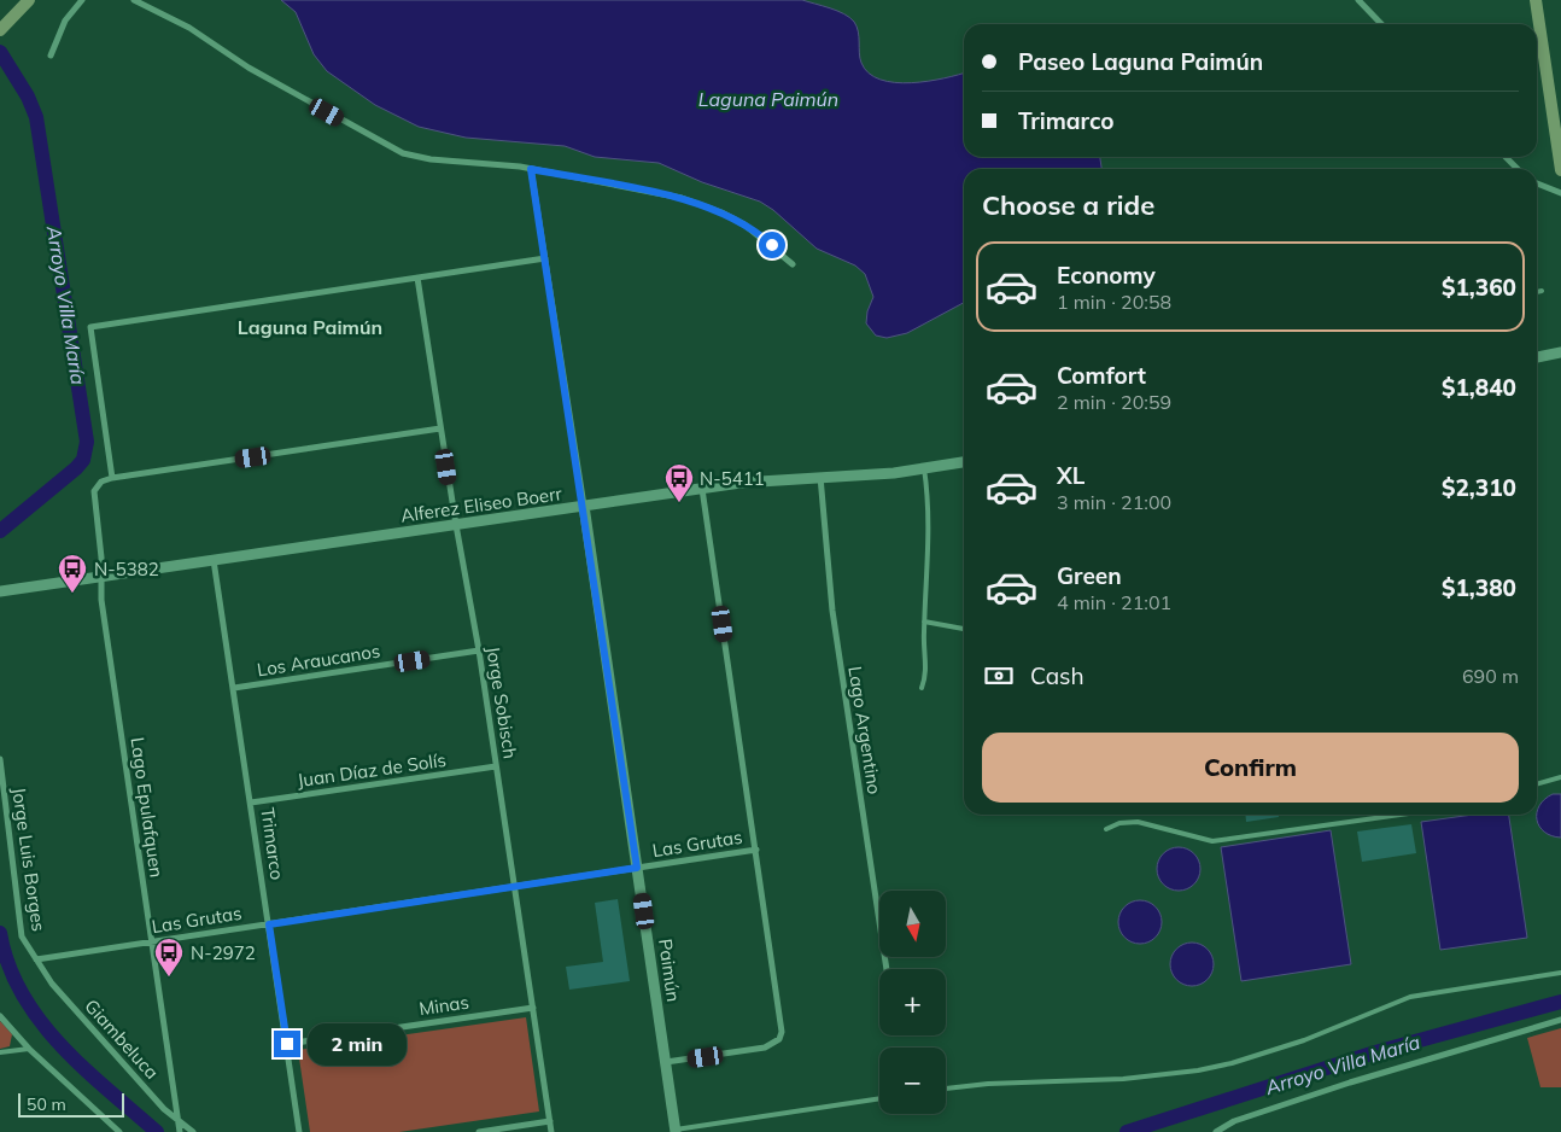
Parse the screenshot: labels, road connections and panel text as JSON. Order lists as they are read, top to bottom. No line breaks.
{"streets":{"street":["Alferez Eliseo Boerr","Los Araucanos","Jorge Sobisch","Lago Argentino","Juan Díaz de Solís","Lago Epulafquen","Trimarco","Las Grutas","Jorge Luis Borges","Paimún","Minas","Giambeluca"]},"crossings":[["Alferez Eliseo Boerr","Jorge Sobisch"],["Alferez Eliseo Boerr","Lago Argentino"],["Alferez Eliseo Boerr","Lago Epulafquen"],["Alferez Eliseo Boerr","Trimarco"],["Alferez Eliseo Boerr","Paimún"],["Los Araucanos","Jorge Sobisch"],["Los Araucanos","Trimarco"],["Jorge Sobisch","Juan Díaz de Solís"],["Jorge Sobisch","Las Grutas"],["Jorge Sobisch","Minas"],["Juan Díaz de Solís","Trimarco"],["Lago Epulafquen","Las Grutas"],["Lago Epulafquen","Giambeluca"],["Trimarco","Las Grutas"],["Trimarco","Minas"],["Las Grutas","Jorge Luis Borges"],["Las Grutas","Paimún"],["Las Grutas","Giambeluca"],["Jorge Luis Borges","Giambeluca"]],"districts":["Laguna Paimún"],"water":["Laguna Paimún","Arroyo Villa María"],"places":{"bus stop":["N-5411","N-5382","N-2972"]},"scale_bar":"50 m","north":"bottom","page":{"banner":["Paseo Laguna Paimún","Trimarco"],"heading":"Choose a ride","list":[{"name":"Economy","note":"1 min · 20:58","value":"$1,360"},{"name":"Comfort","note":"2 min · 20:59","value":"$1,840"},{"name":"XL","note":"3 min · 21:00","value":"$2,310"},{"name":"Green","note":"4 min · 21:01","value":"$1,380"}],"pay":["Cash","690 m"],"buttons":"Confirm","map_buttons":["+","−"],"bubble":"2 min","scale":"50 m"}}
